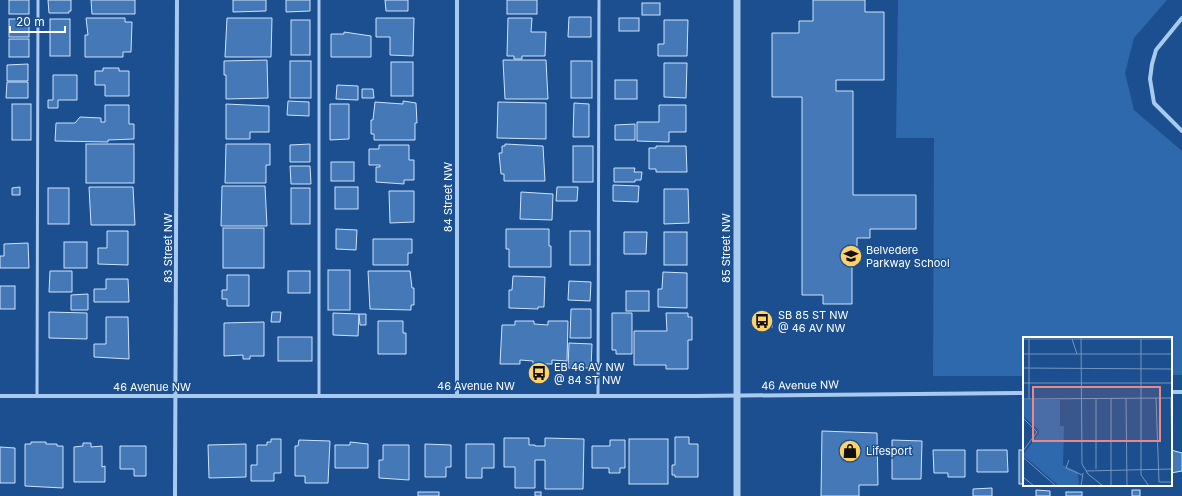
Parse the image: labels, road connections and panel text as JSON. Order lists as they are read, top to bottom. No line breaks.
{"streets":{"street":["84 Street NW","83 Street NW","85 Street NW","46 Avenue NW"]},"crossings":[["84 Street NW","46 Avenue NW"],["83 Street NW","46 Avenue NW"],["85 Street NW","46 Avenue NW"]],"places":{"school or university":["Belvedere Parkway School"],"bus stop":["SB 85 ST NW @ 46 AV NW","EB 46 AV NW @ 84 ST NW"],"shop":["Lifesport"]},"scale_bar":"20 m"}
